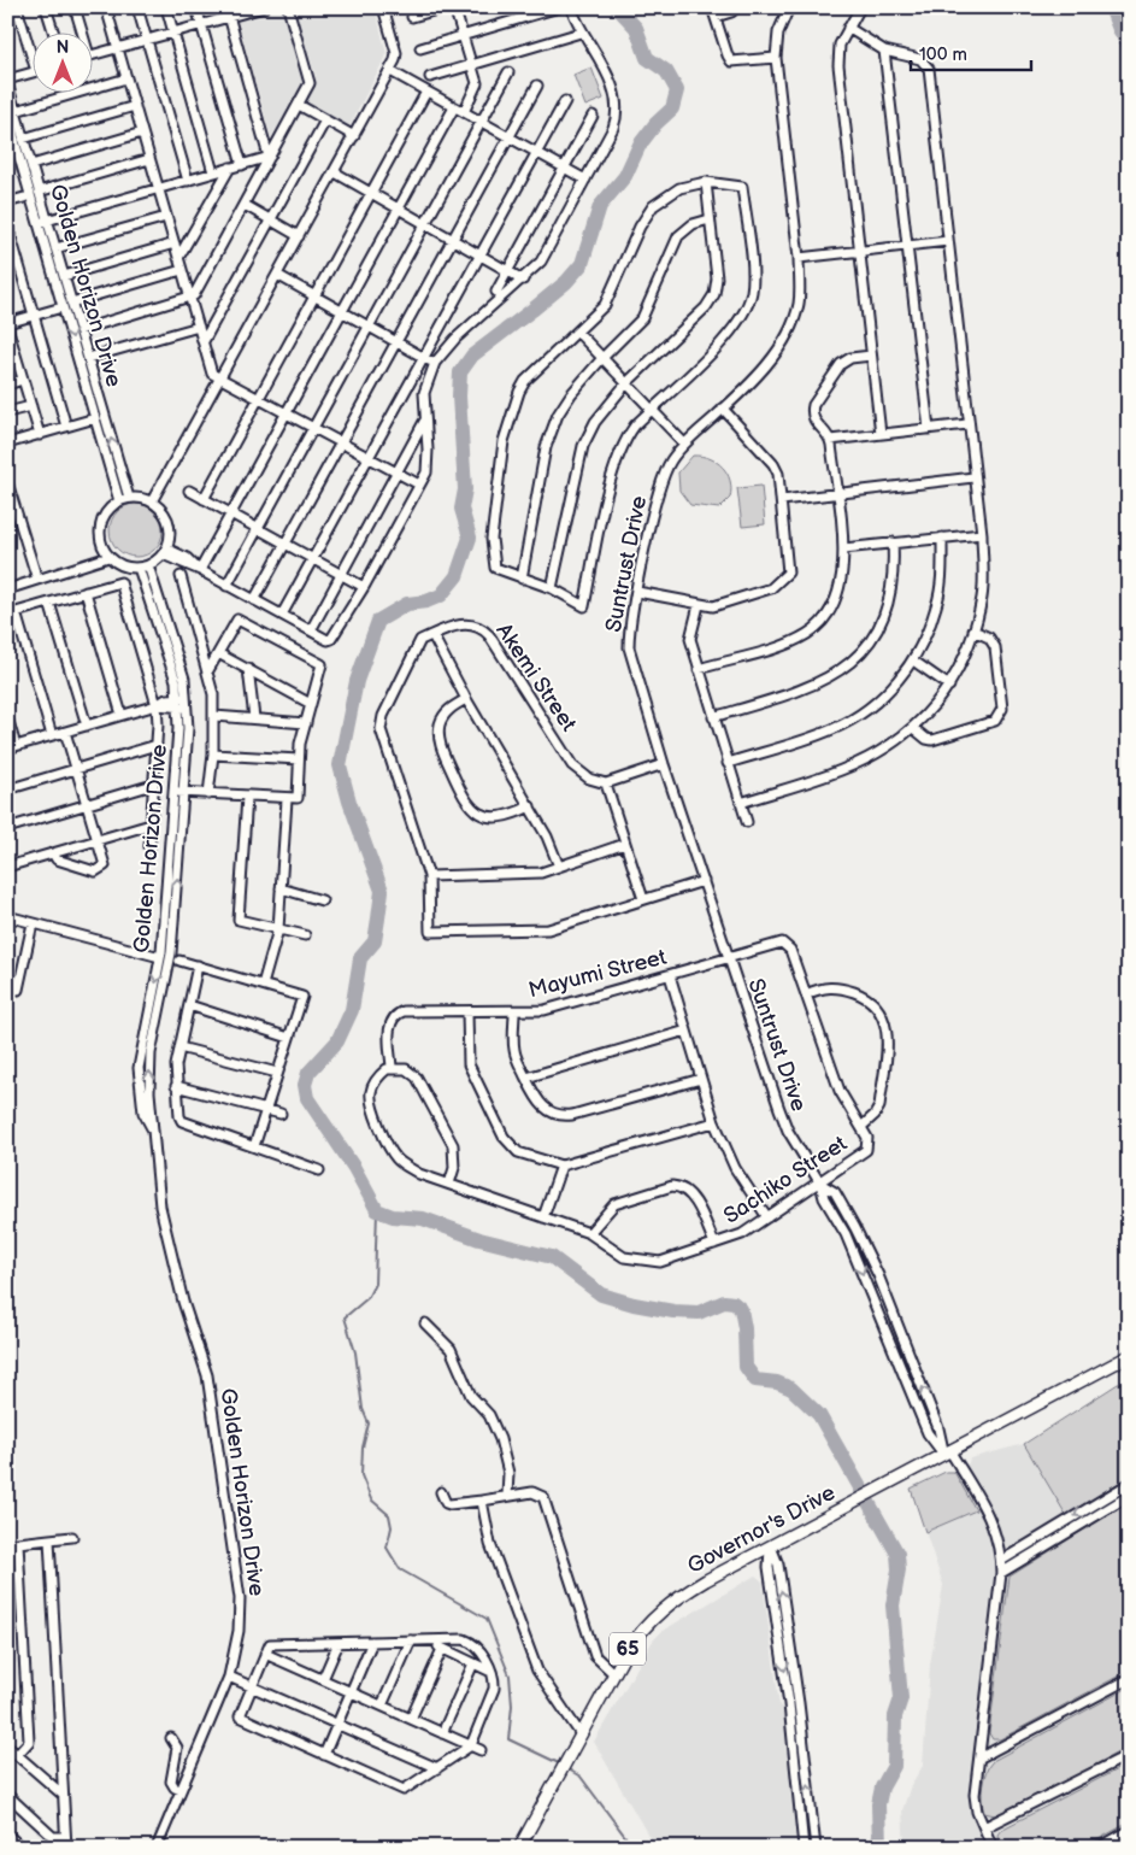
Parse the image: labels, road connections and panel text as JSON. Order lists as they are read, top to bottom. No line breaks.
{"streets":{"main road":["Governor's Drive","65"],"street":["Golden Horizon Drive","Suntrust Drive","Akemi Street","Mayumi Street","Sachiko Street"]},"crossings":[["Suntrust Drive","Mayumi Street"],["Suntrust Drive","Sachiko Street"],["Suntrust Drive","Governor's Drive"],["Mayumi Street","Sachiko Street"]],"scale_bar":"100 m","north":"top"}
